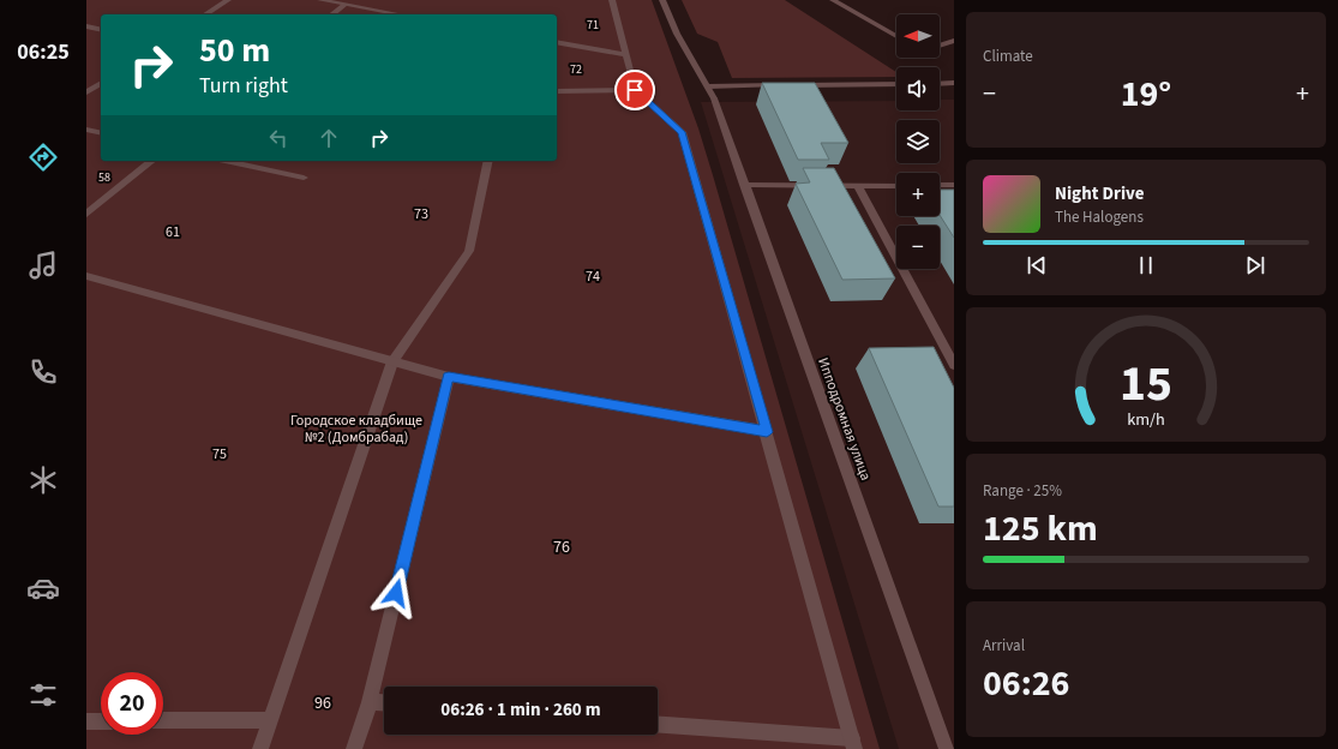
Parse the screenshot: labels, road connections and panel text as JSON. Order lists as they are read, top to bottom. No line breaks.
{"streets":{"street":["Ипподромная улица"]},"parks":["71","72","58","73","61","74","Городское кладбище №2 (Домбрабад)","75","76","96"],"north":"left","page":{"tabs":"06:25","tile":["Climate",["Range · 25%","125 km"],["Arrival","06:26"]],"map_buttons":["+","−"],"turn":["50 m","Turn right"],"heat":["−","19°","+"],"song":["Night Drive","The Halogens"],"limit":"20","trip":"06:26 · 1 min · 260 m","gauge":["15","km/h"]}}
